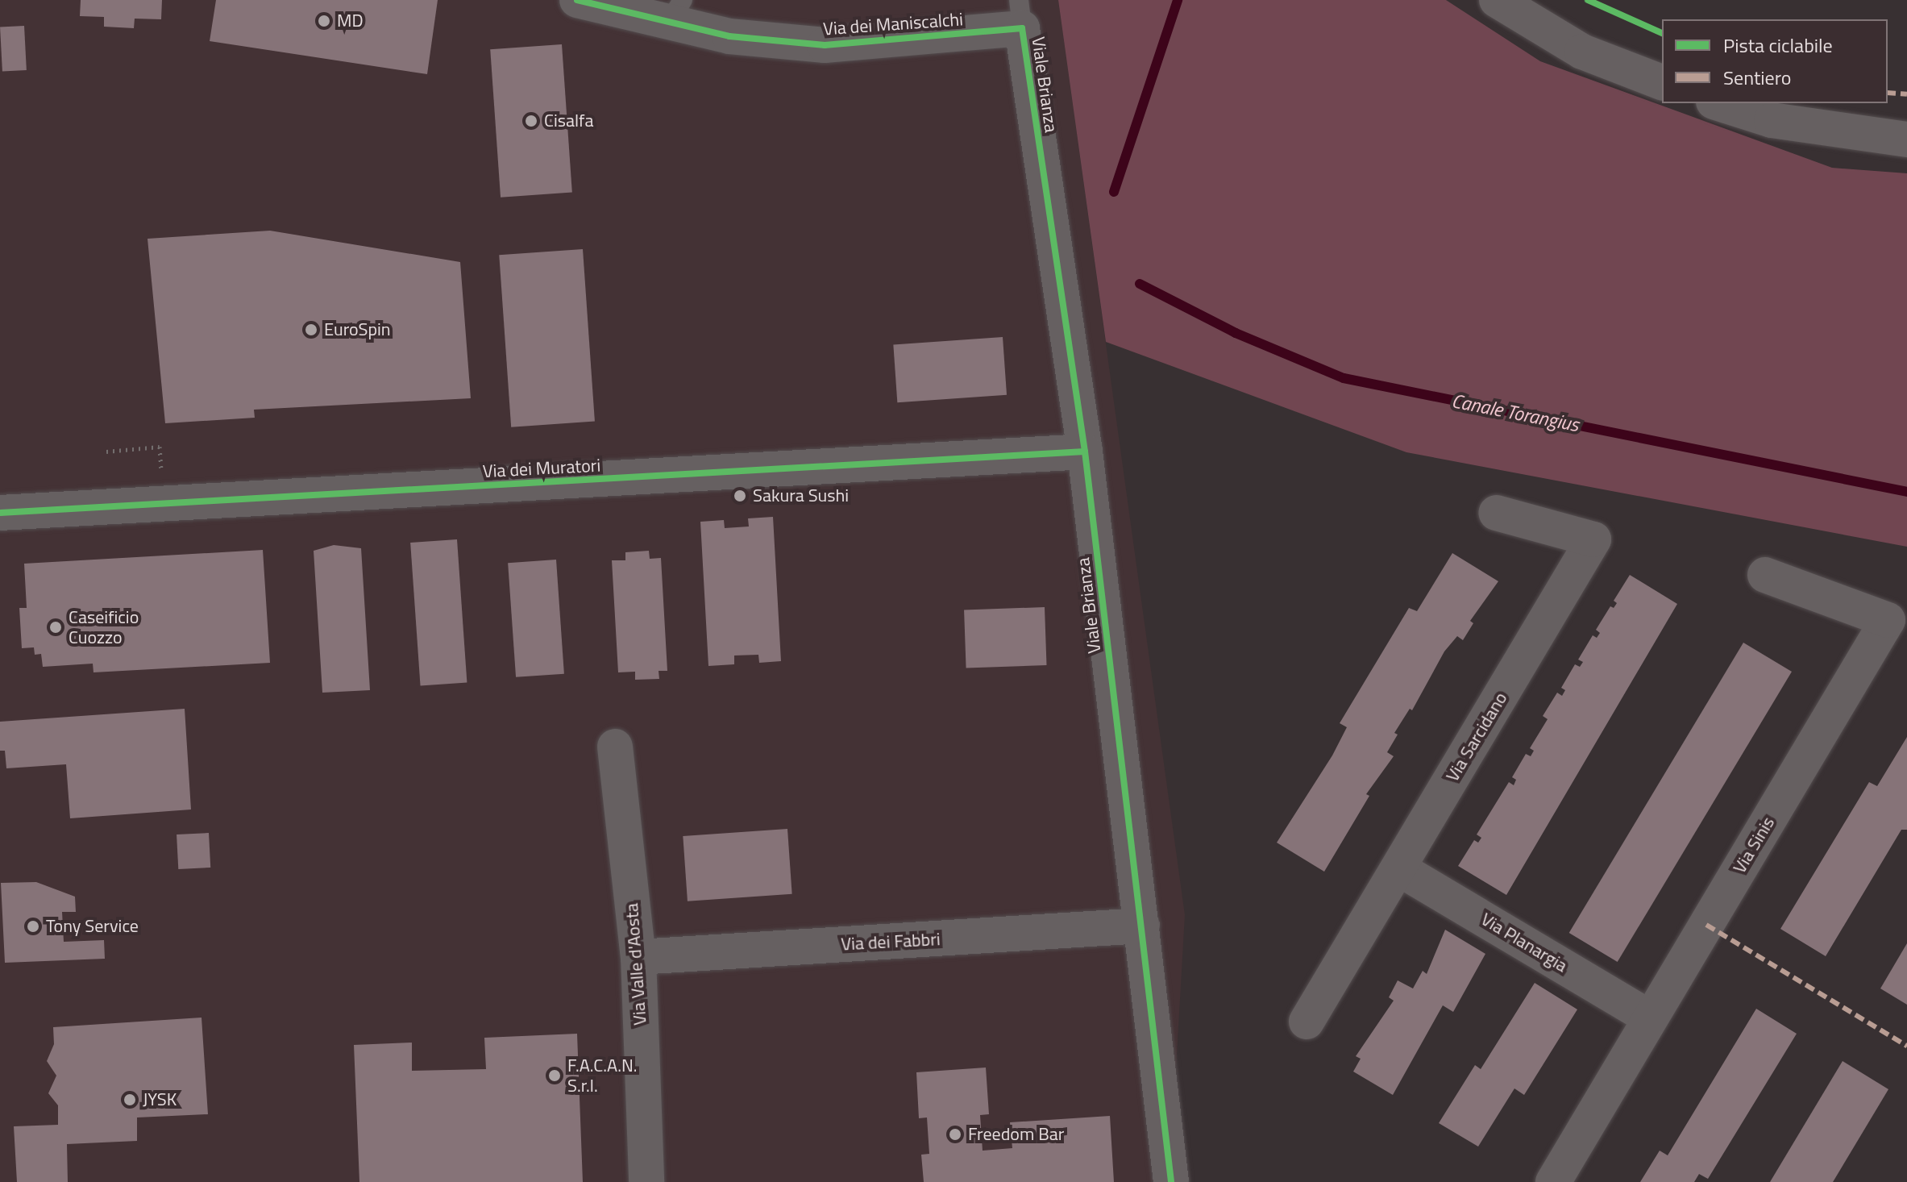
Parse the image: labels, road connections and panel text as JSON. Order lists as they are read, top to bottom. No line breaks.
{"streets":{"street":["Via dei Maniscalchi","Viale Brianza","Via dei Muratori","Via Sarcidano","Via Sinis","Via dei Fabbri","Via Planargia","Via Valle d'Aosta"]},"crossings":[["Via dei Maniscalchi","Viale Brianza"],["Viale Brianza","Via dei Muratori"],["Viale Brianza","Via dei Fabbri"],["Via Sarcidano","Via Planargia"],["Via Sinis","Via Planargia"],["Via dei Fabbri","Via Valle d'Aosta"]],"water":["Canale Torangius"],"places":["MD","Cisalfa","EuroSpin","Sakura Sushi","Caseificio Cuozzo","Tony Service","F.A.C.A.N. S.r.l.","JYSK","Freedom Bar"],"legend":["Pista ciclabile","Sentiero"]}
